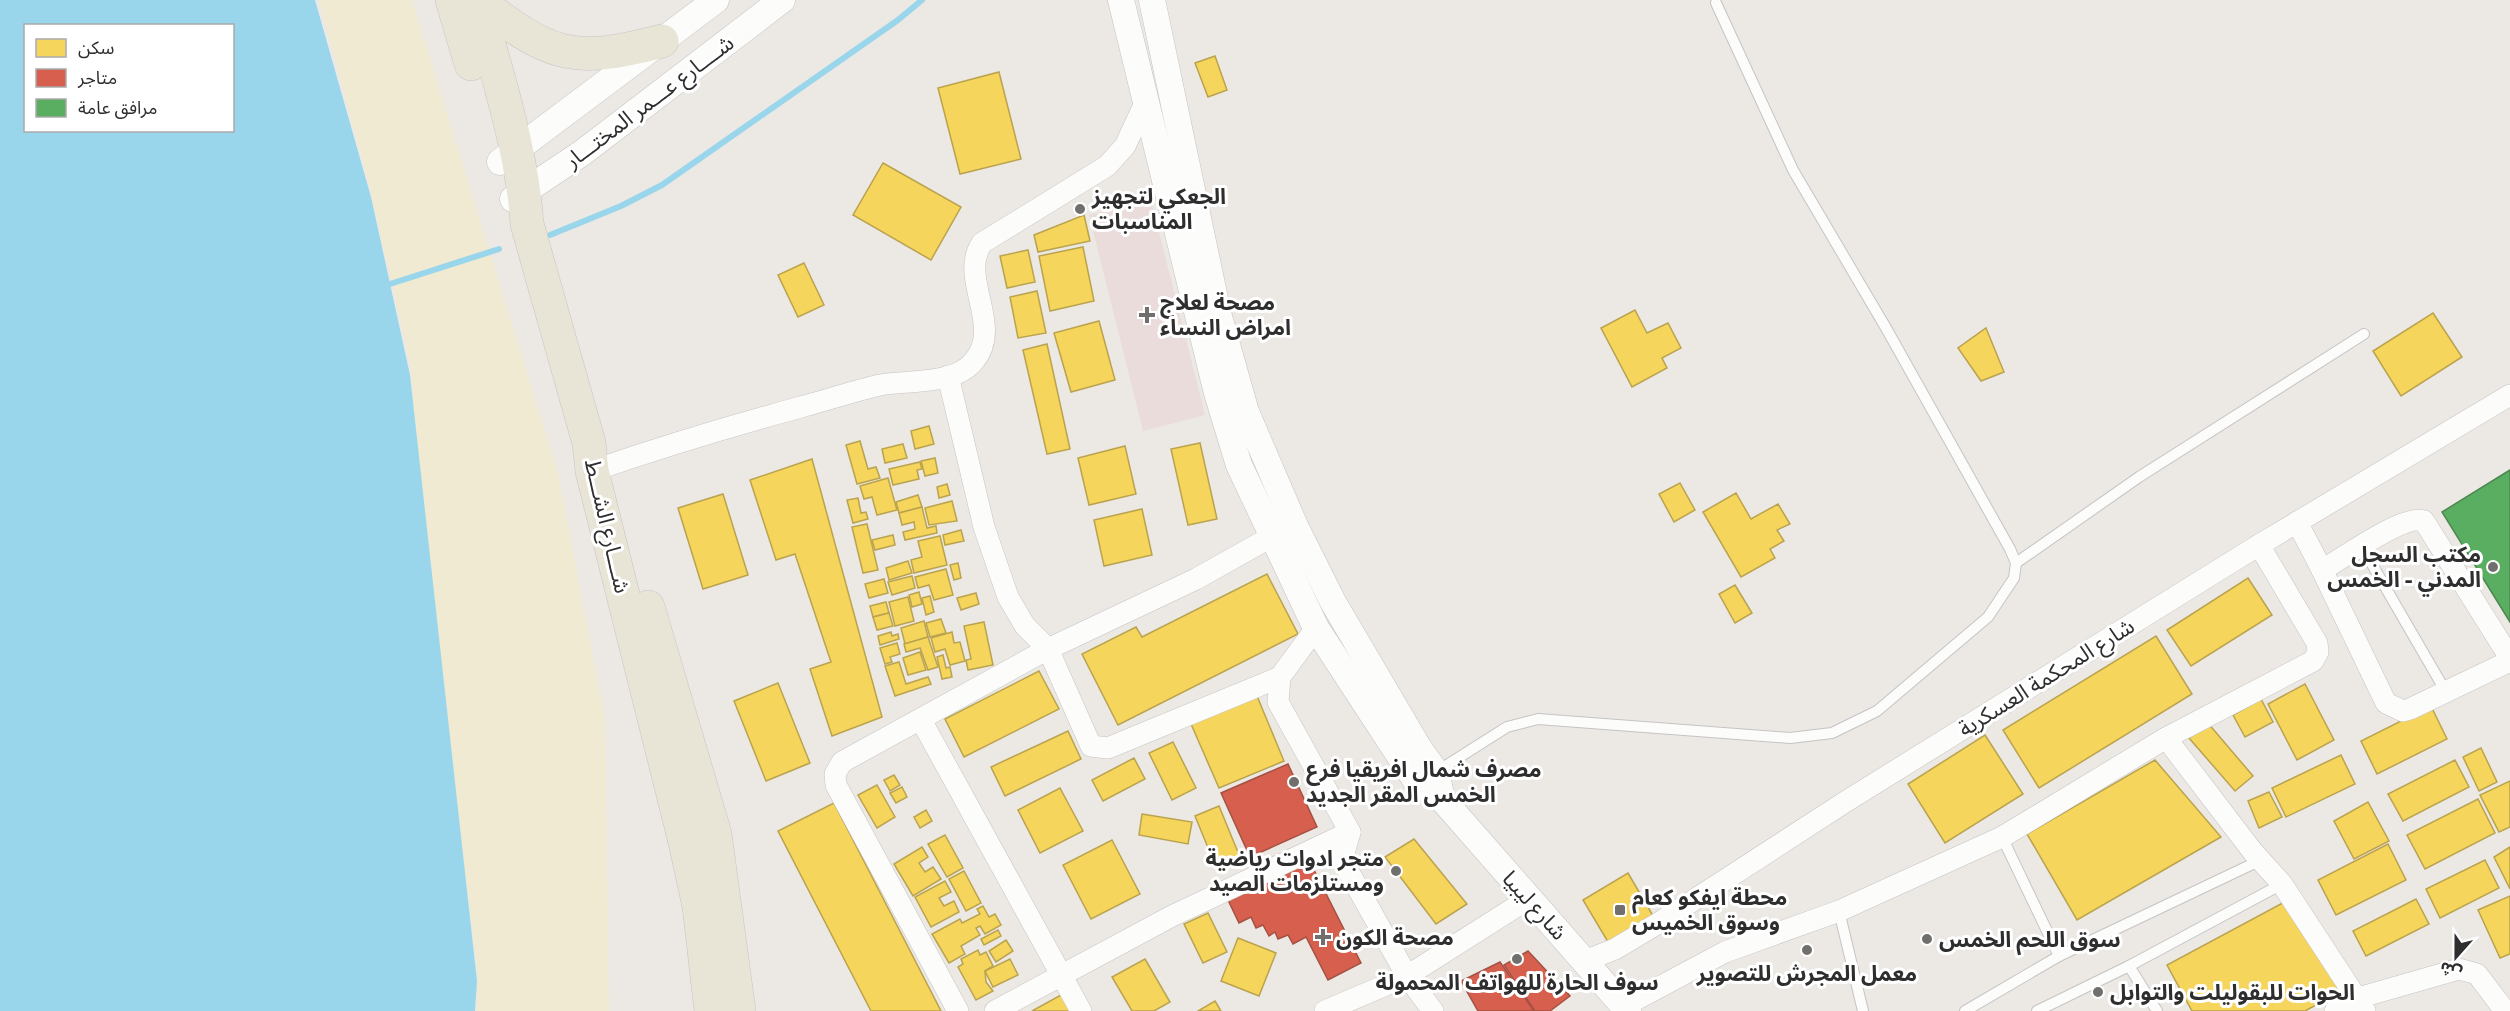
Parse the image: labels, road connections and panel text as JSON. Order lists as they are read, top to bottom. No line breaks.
{"streets":{"main road":["شــــارع الشـــط"],"street":["شــــارع عـــمر المختـــار","شارع المحكمة العسكرية","شارع ليبيا"]},"crossings":[["شــــارع عـــمر المختـــار","شــــارع الشـــط"],["شارع المحكمة العسكرية","شارع ليبيا"]],"places":{"other":["الجعكي لتجهيز المناسبات","مكتب السجل المدني - الخمس","مصرف شمال افريقيا فرع الخمس المقر الجديد","متجر ادوات رياضية ومستلزمات الصيد","سوق اللحم الخمس","معمل المجرش للتصوير","سوف الحارة للهواتف المحمولة","الحوات للبقوليلت والتوابل"],"health":["مصحة لعلاج امراض النساء","مصحة الكون"],"transit":["محطة ايفكو كعام وسوق الخميس"]},"legend":["سكن","متاجر","مرافق عامة"],"north":"bottom"}
